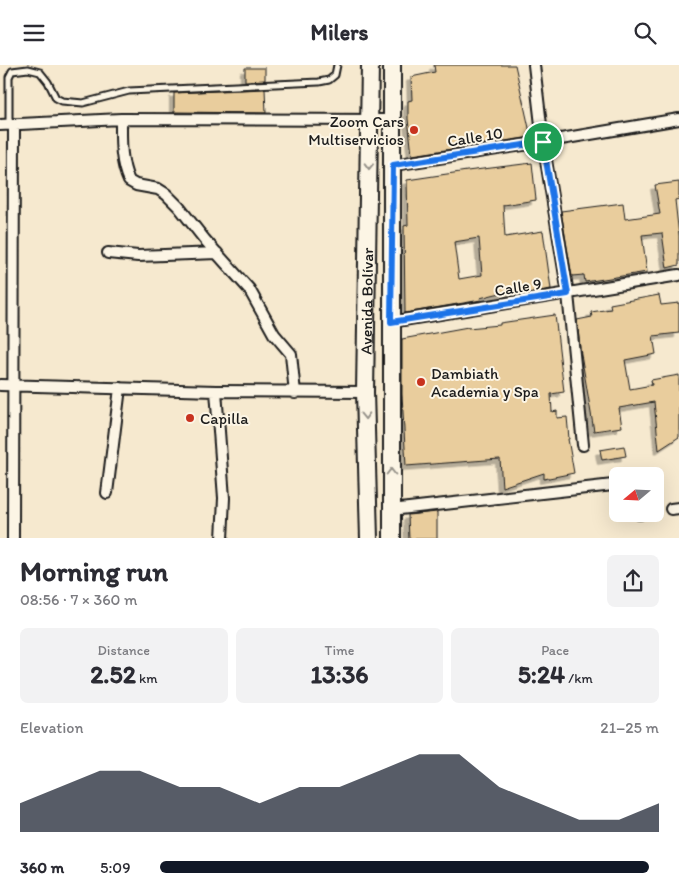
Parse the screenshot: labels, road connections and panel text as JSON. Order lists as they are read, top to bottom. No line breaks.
{"streets":{"main road":["Avenida Bolívar"],"street":["Calle 10","Calle 9"]},"crossings":[["Calle 10","Avenida Bolívar"],["Calle 9","Avenida Bolívar"]],"places":["Zoom Cars Multiservicios","Dambiath Academia y Spa","Capilla"],"north":"left","page":{"header":"Milers","heading":["Morning run","08:56 · 7 × 360 m"],"stats":[["Distance","2.52 km"],["Time","13:36"],["Pace","5:24 /km"]],"chart":["Elevation","21–25 m"],"list":[{"name":"360 m","note":"5:09"}]}}
